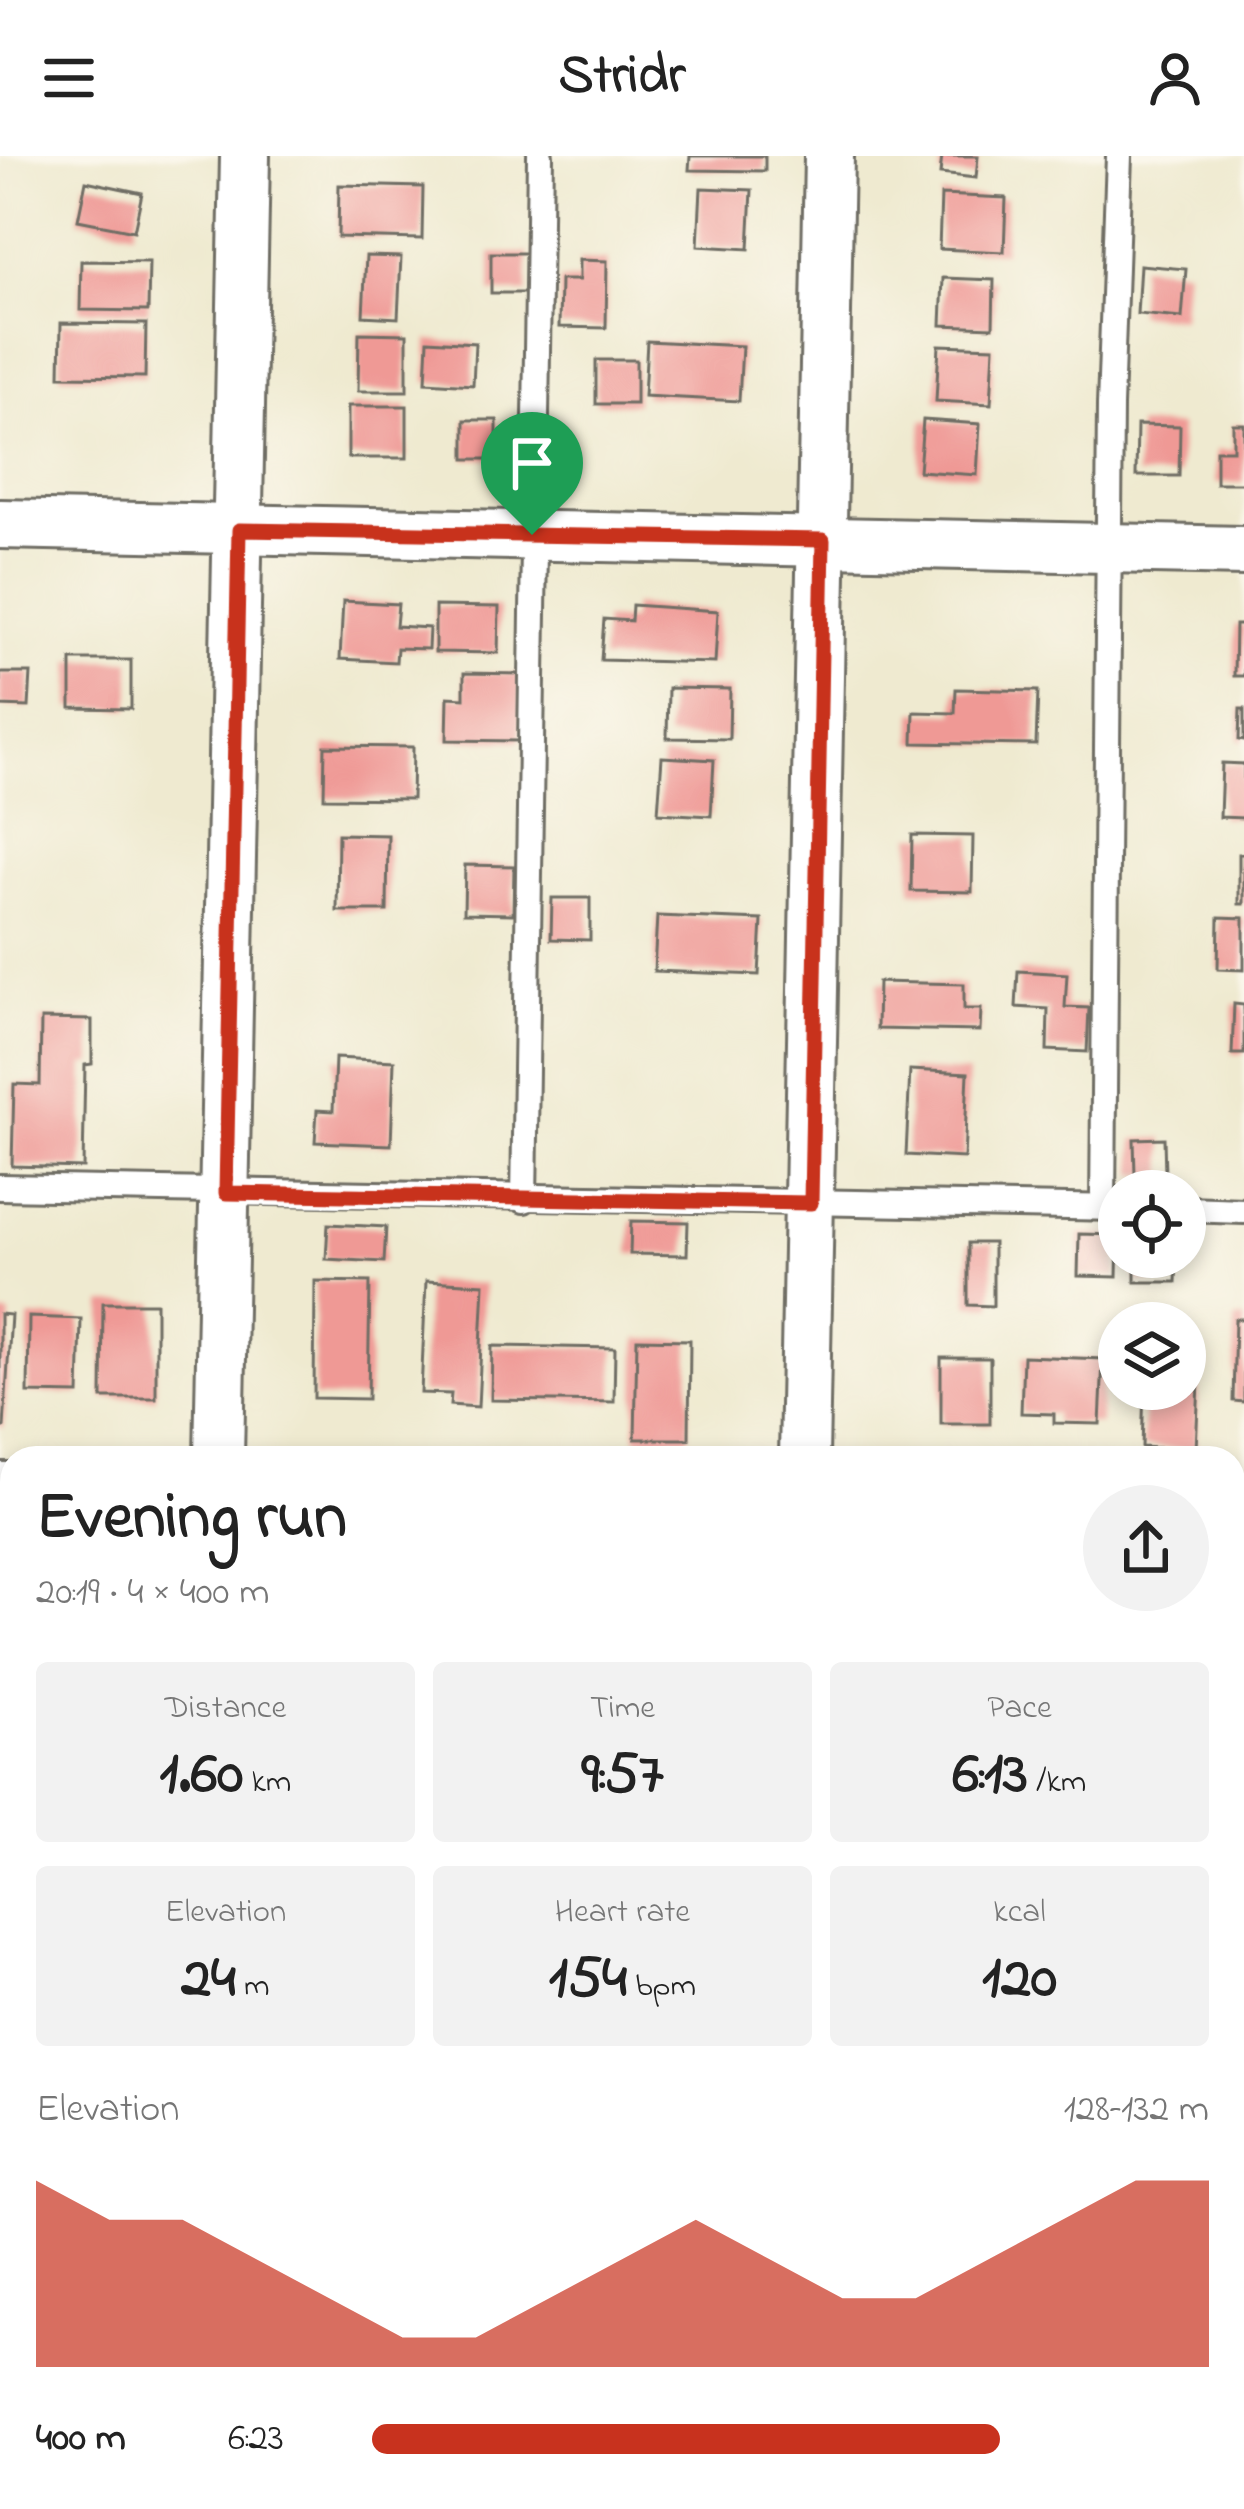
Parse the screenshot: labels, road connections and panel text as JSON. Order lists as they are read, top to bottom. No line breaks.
{"page":{"header":"Stridr","heading":["Evening run","20:19 · 4 × 400 m"],"stats":[["Distance","1.60 km"],["Time","9:57"],["Pace","6:13 /km"],["Elevation","24 m"],["Heart rate","154 bpm"],["kcal","120"]],"chart":["Elevation","128–132 m"],"list":[{"name":"400 m","note":"6:23"}]}}
